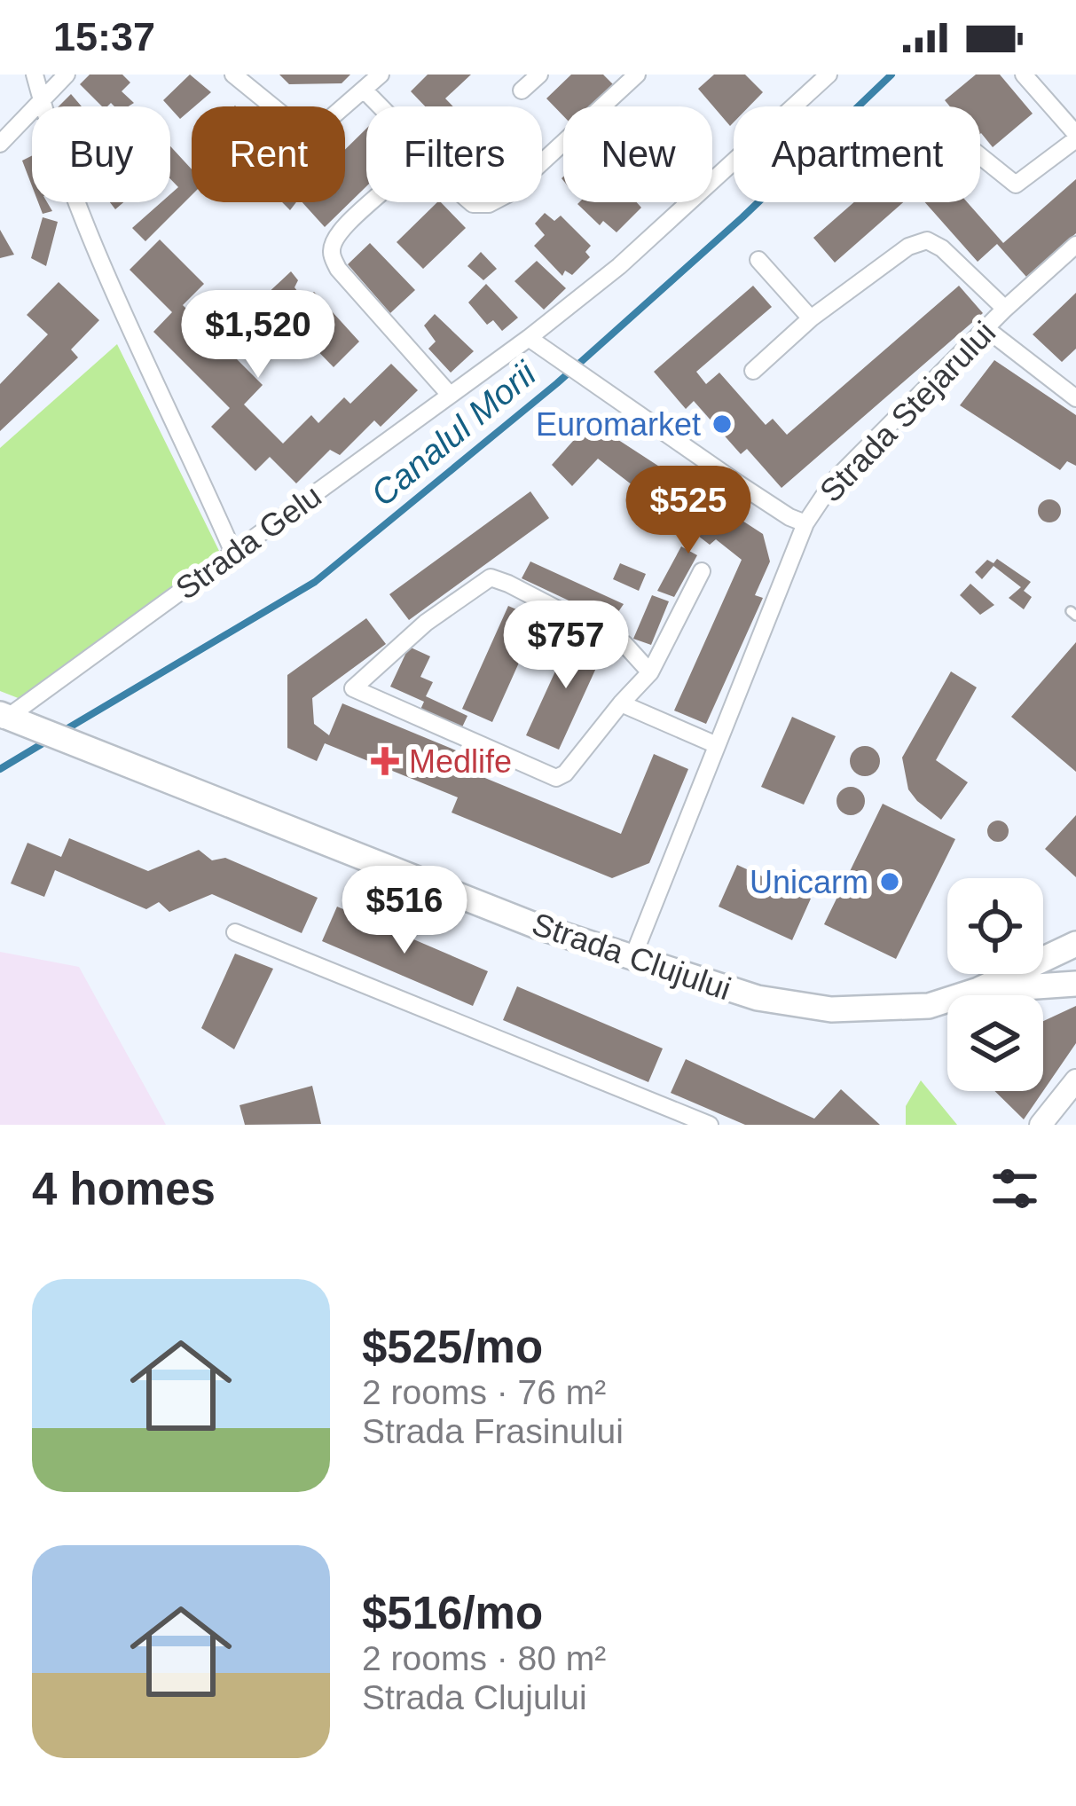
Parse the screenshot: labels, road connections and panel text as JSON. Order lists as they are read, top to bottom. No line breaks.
{"streets":{"main road":["Strada Clujului"],"street":["Strada Stejarului","Strada Gelu"]},"crossings":[["Strada Stejarului","Strada Clujului"],["Strada Gelu","Strada Clujului"]],"water":["Canalul Morii"],"places":{"other":["Euromarket","Unicarm"],"health":["Medlife"]},"page":{"status":"15:37","chip":["Buy","Rent","Filters","New","Apartment"],"price":["$1,520","$525","$757","$516"],"heading":"4 homes","list":[{"name":"$525/mo","note":"2 rooms · 76 m² · Strada Frasinului"},{"name":"$516/mo","note":"2 rooms · 80 m² · Strada Clujului"}]}}
